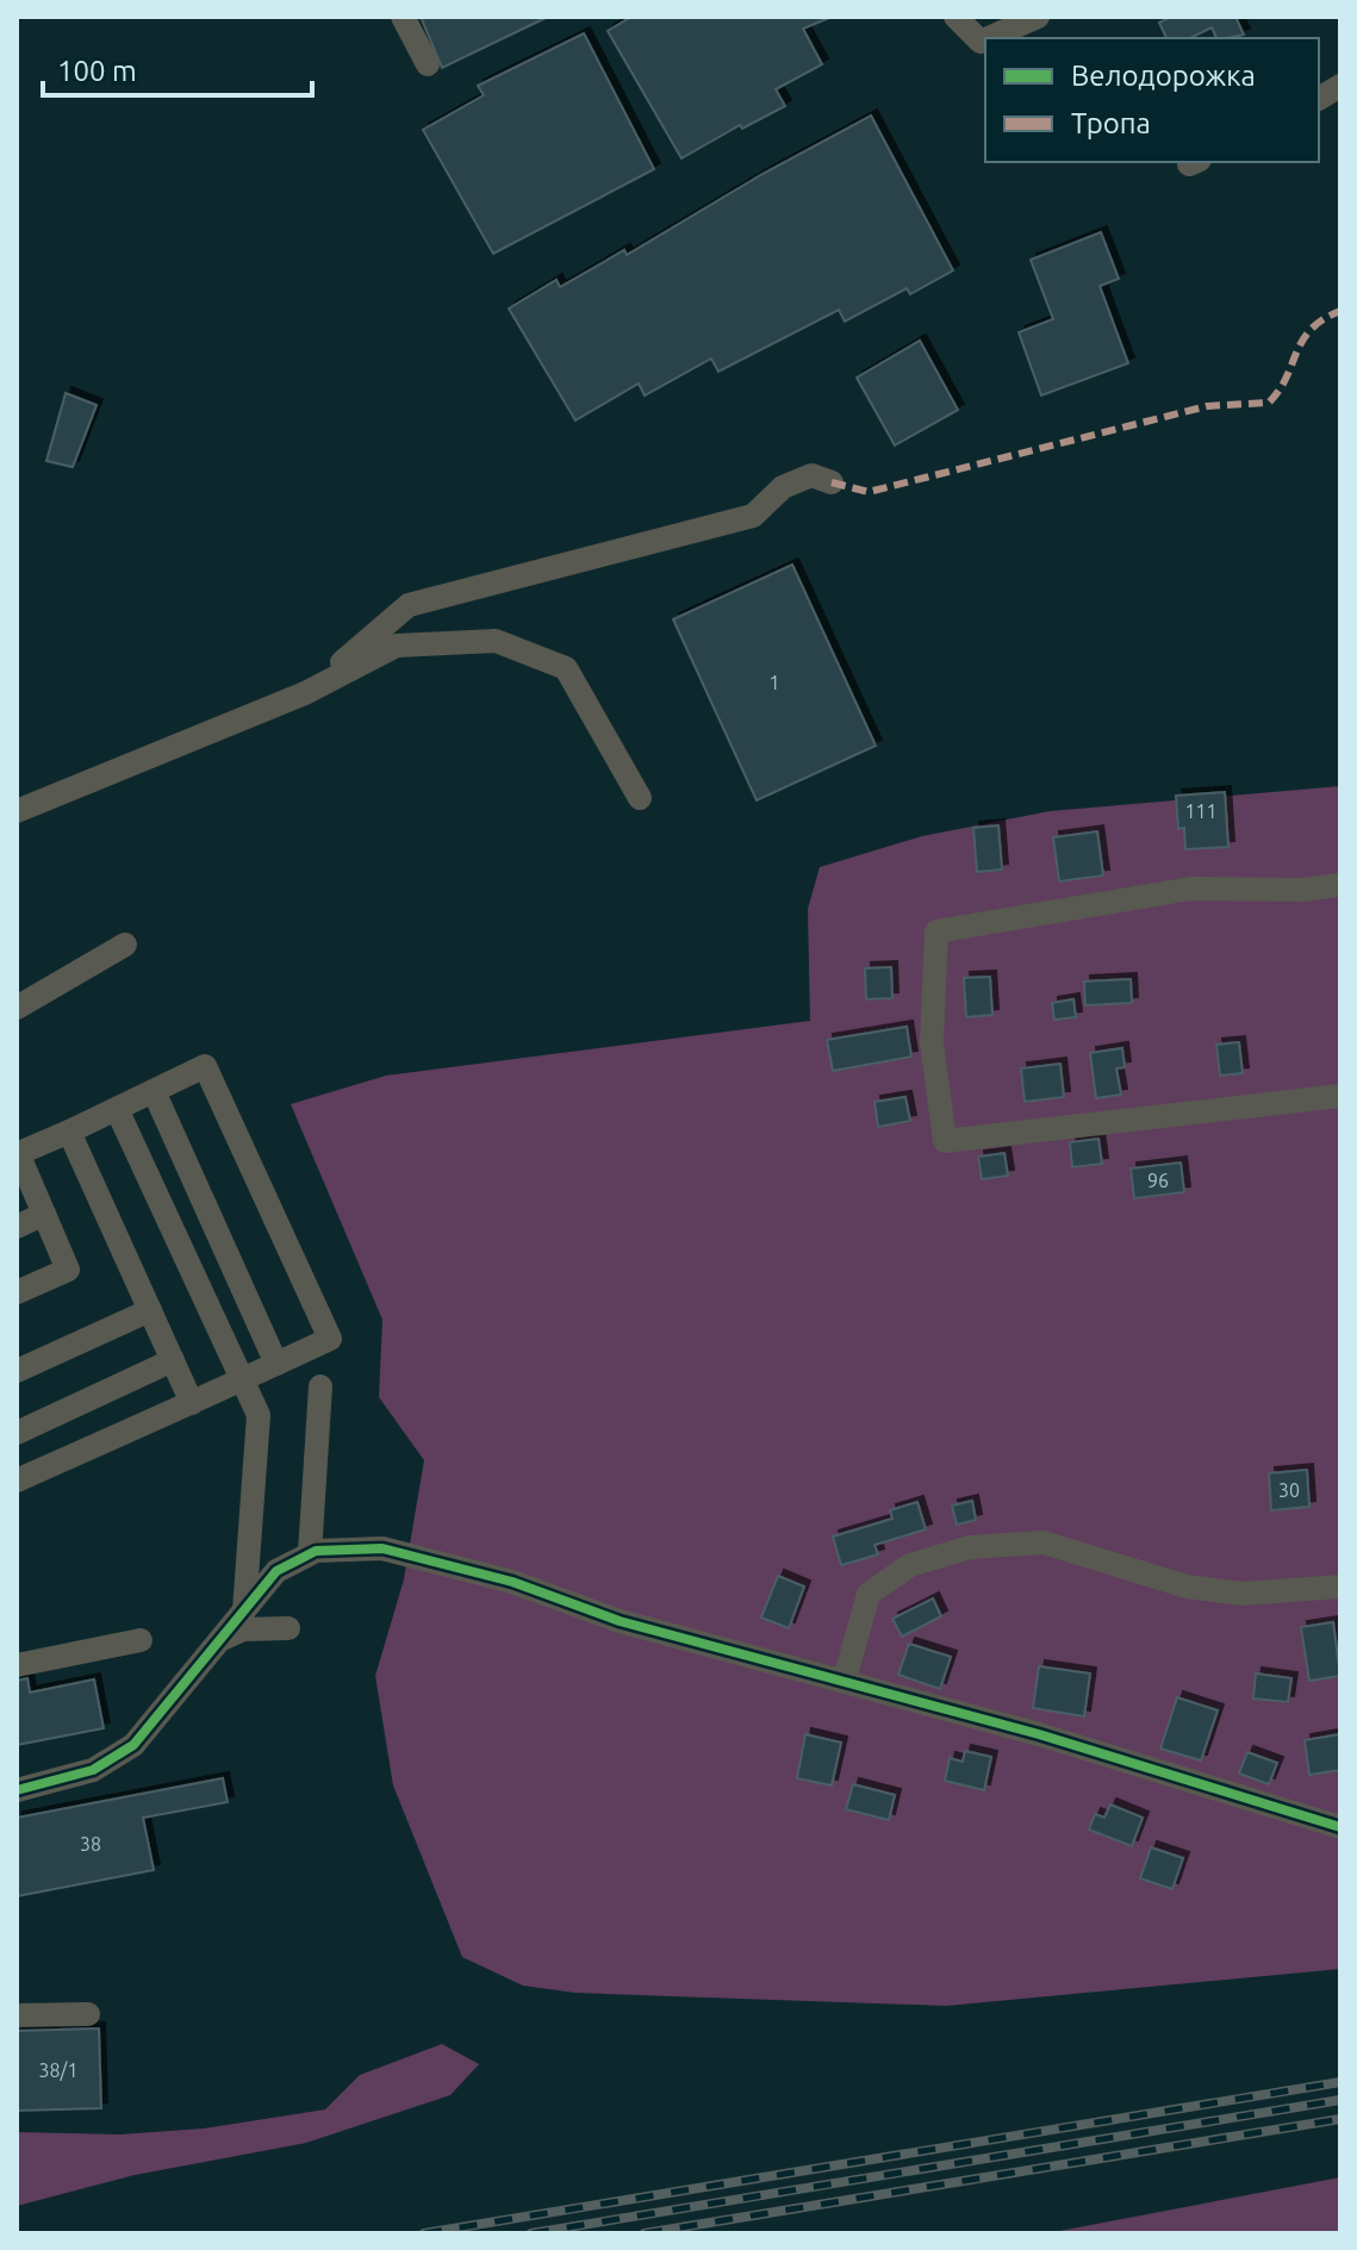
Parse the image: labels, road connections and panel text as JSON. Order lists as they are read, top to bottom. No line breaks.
{"house_numbers":["1","111","96","30","38","38/1"],"legend":["Велодорожка","Тропа"],"scale_bar":"100 m"}
